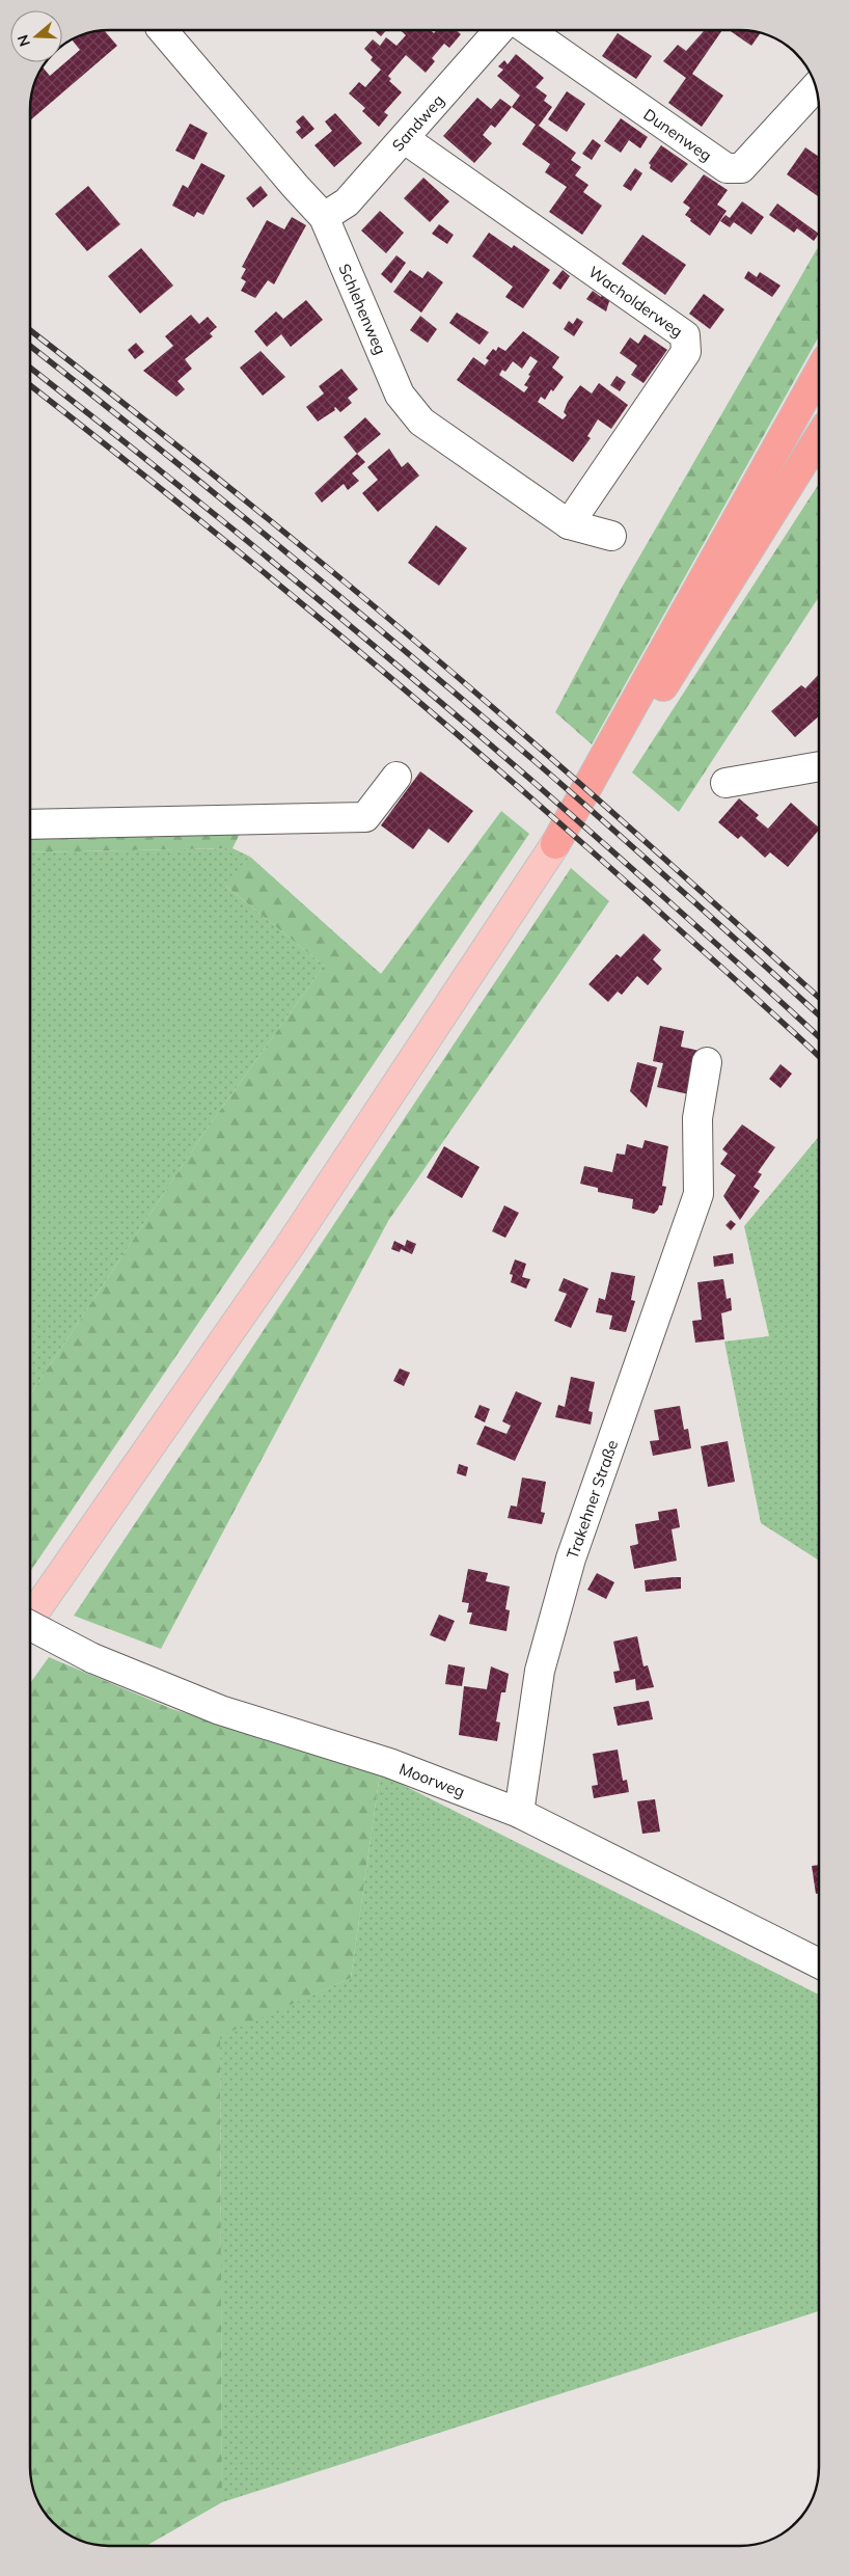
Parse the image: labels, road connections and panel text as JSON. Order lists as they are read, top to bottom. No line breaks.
{"streets":{"street":["Sandweg","Dunenweg","Wacholderweg","Schlehenweg","Trakehner Straße","Moorweg"]},"crossings":[["Sandweg","Wacholderweg"],["Sandweg","Schlehenweg"],["Wacholderweg","Schlehenweg"],["Trakehner Straße","Moorweg"]],"north":"left"}
